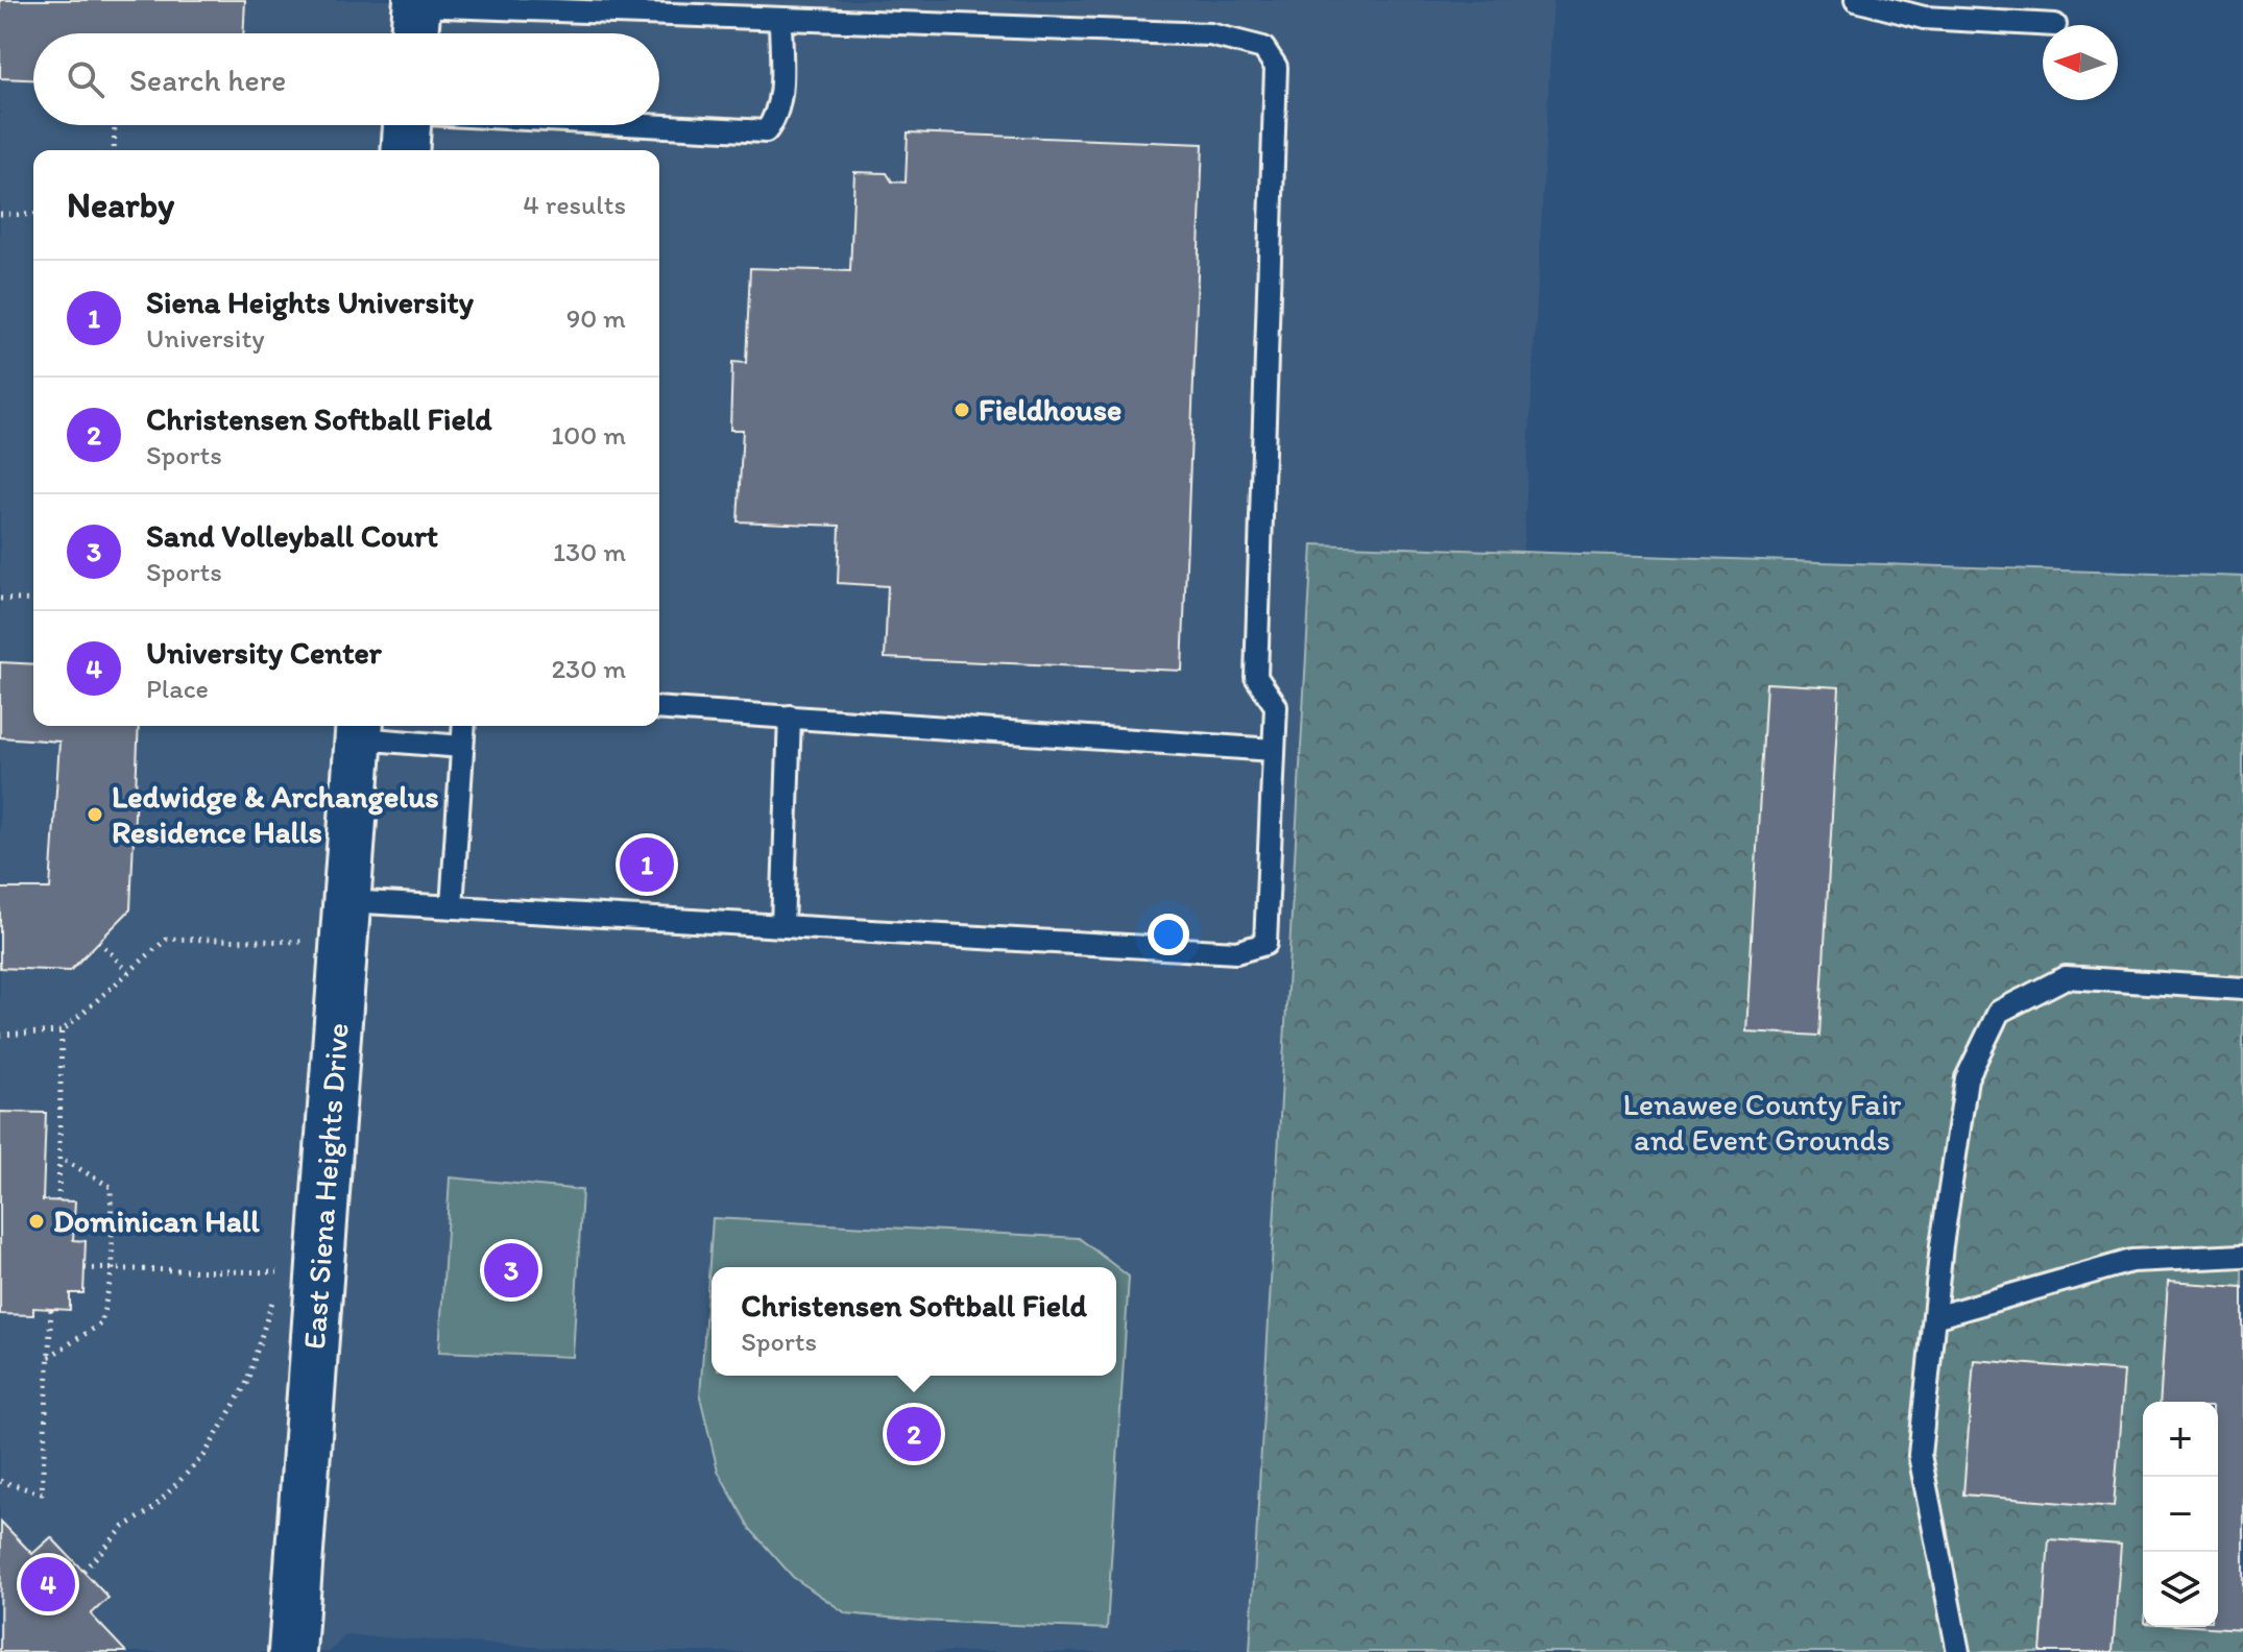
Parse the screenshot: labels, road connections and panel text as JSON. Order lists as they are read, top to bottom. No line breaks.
{"streets":{"street":["East Siena Heights Drive"]},"parks":["Lenawee County Fair and Event Grounds"],"places":["Fieldhouse","Ledwidge & Archangelus Residence Halls","Dominican Hall"],"north":"left","page":{"search":"Search here","heading":["Nearby","4 results"],"list":[{"mark":"1","name":"Siena Heights University","note":"University","value":"90 m"},{"mark":"2","name":"Christensen Softball Field","note":"Sports","value":"100 m"},{"mark":"3","name":"Sand Volleyball Court","note":"Sports","value":"130 m"},{"mark":"4","name":"University Center","note":"Place","value":"230 m"}],"pins":["1","3","2","4"],"popup":["Christensen Softball Field","Sports"],"map_buttons":["+","−"]}}
